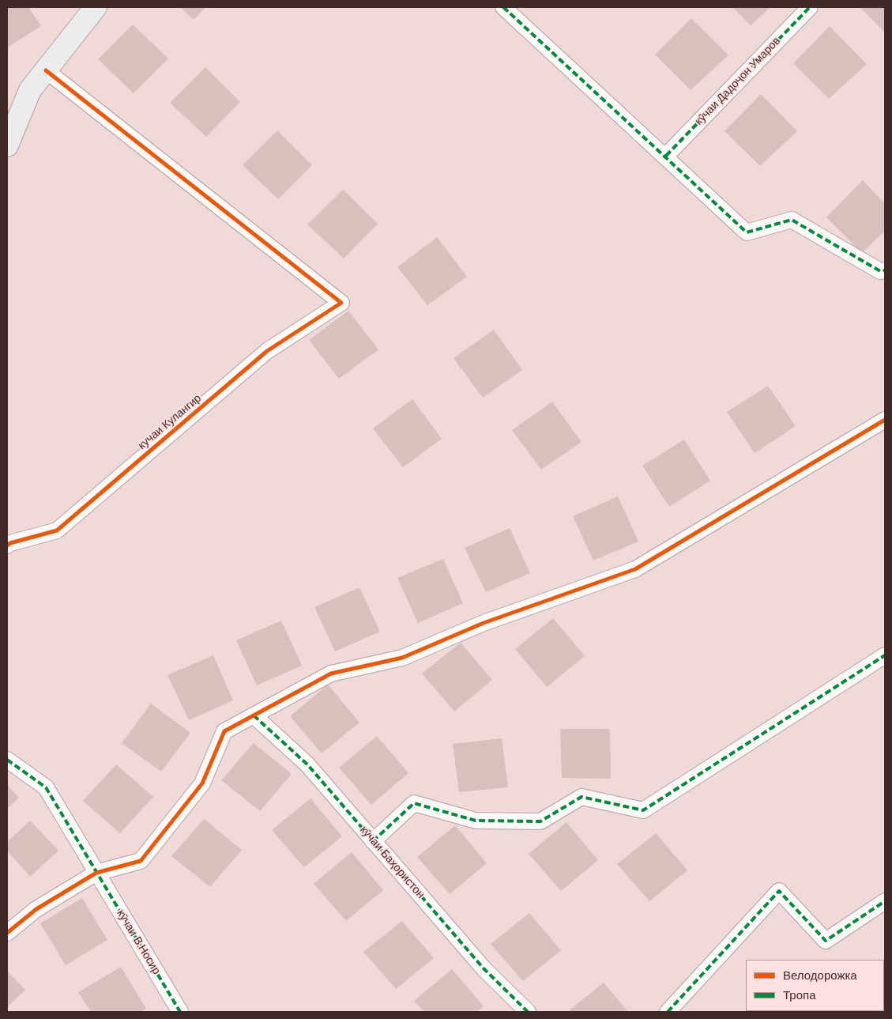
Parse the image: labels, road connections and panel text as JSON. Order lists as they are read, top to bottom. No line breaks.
{"streets":{"street":["кӯчаи Дадоҷон Умаров","кучаи Кулангир","кӯчаи Баҳористон","кӯчаи В.Носир"]},"legend":["Велодорожка","Тропа"]}
